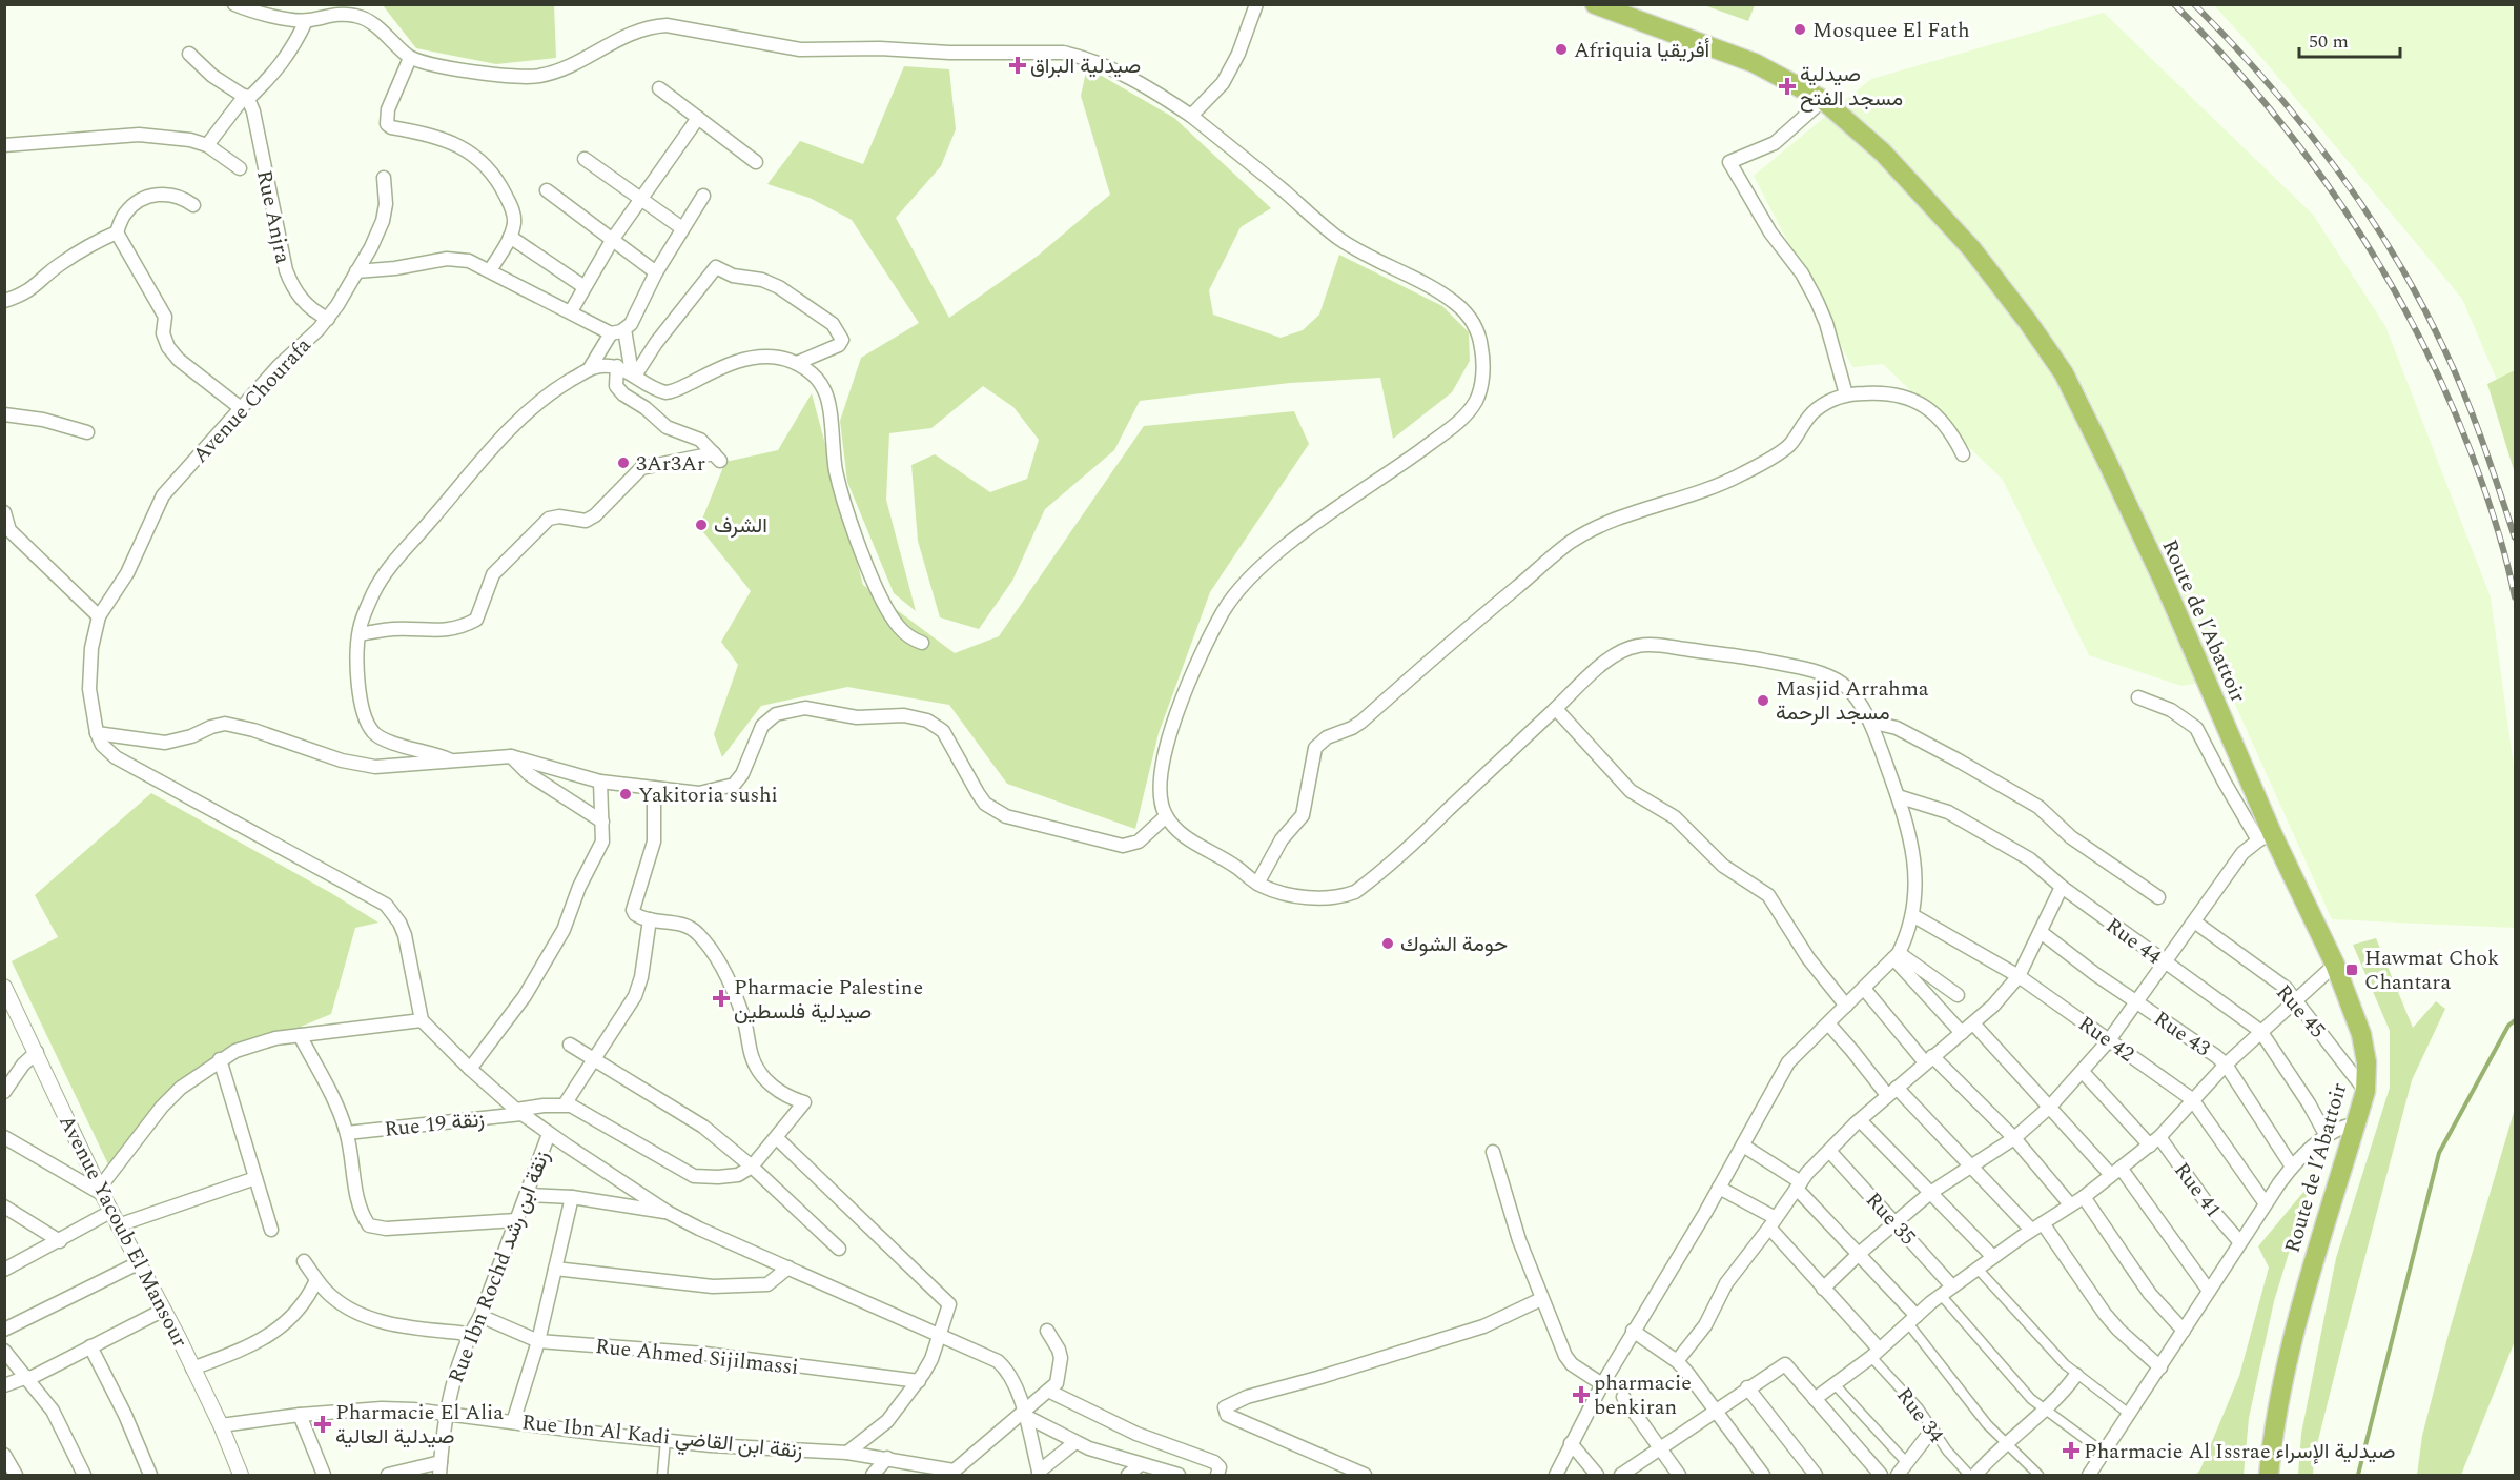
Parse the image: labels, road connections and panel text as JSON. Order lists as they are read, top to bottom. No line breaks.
{"streets":{"main road":["Route de l’Abattoir"],"street":["Rue Anjra","Avenue Chourafa","Rue 44","Rue 45","Rue 43","Rue 42","Rue 19 زنقة","Rue 41","Rue 35","Avenue Yacoub El Mansour","Rue Ibn Rochd زنقة ابن رشد","Rue Ahmed Sijilmassi","Rue 34","Rue Ibn Al Kadi زنقة ابن القاضي"]},"crossings":[["Rue Anjra","Avenue Chourafa"],["Route de l’Abattoir","Rue 45"],["Avenue Yacoub El Mansour","Rue Ibn Al Kadi زنقة ابن القاضي"],["Rue Ibn Rochd زنقة ابن رشد","Rue Ahmed Sijilmassi"],["Rue Ibn Rochd زنقة ابن رشد","Rue Ibn Al Kadi زنقة ابن القاضي"]],"places":{"other":["Mosquee El Fath","Afriquia أفريقيا","3Ar3Ar","الشرف","Masjid Arrahma مسجد الرحمة","Yakitoria sushi","حومة الشوك"],"health":["صيدلية البراق","صيدلية مسجد الفتح","Pharmacie Palestine صيدلية فلسطين","pharmacie benkiran","Pharmacie El Alia صيدلية العالية","Pharmacie Al Issrae صيدلية الإسراء"],"transit":["Hawmat Chok Chantara"]},"scale_bar":"50 m"}
